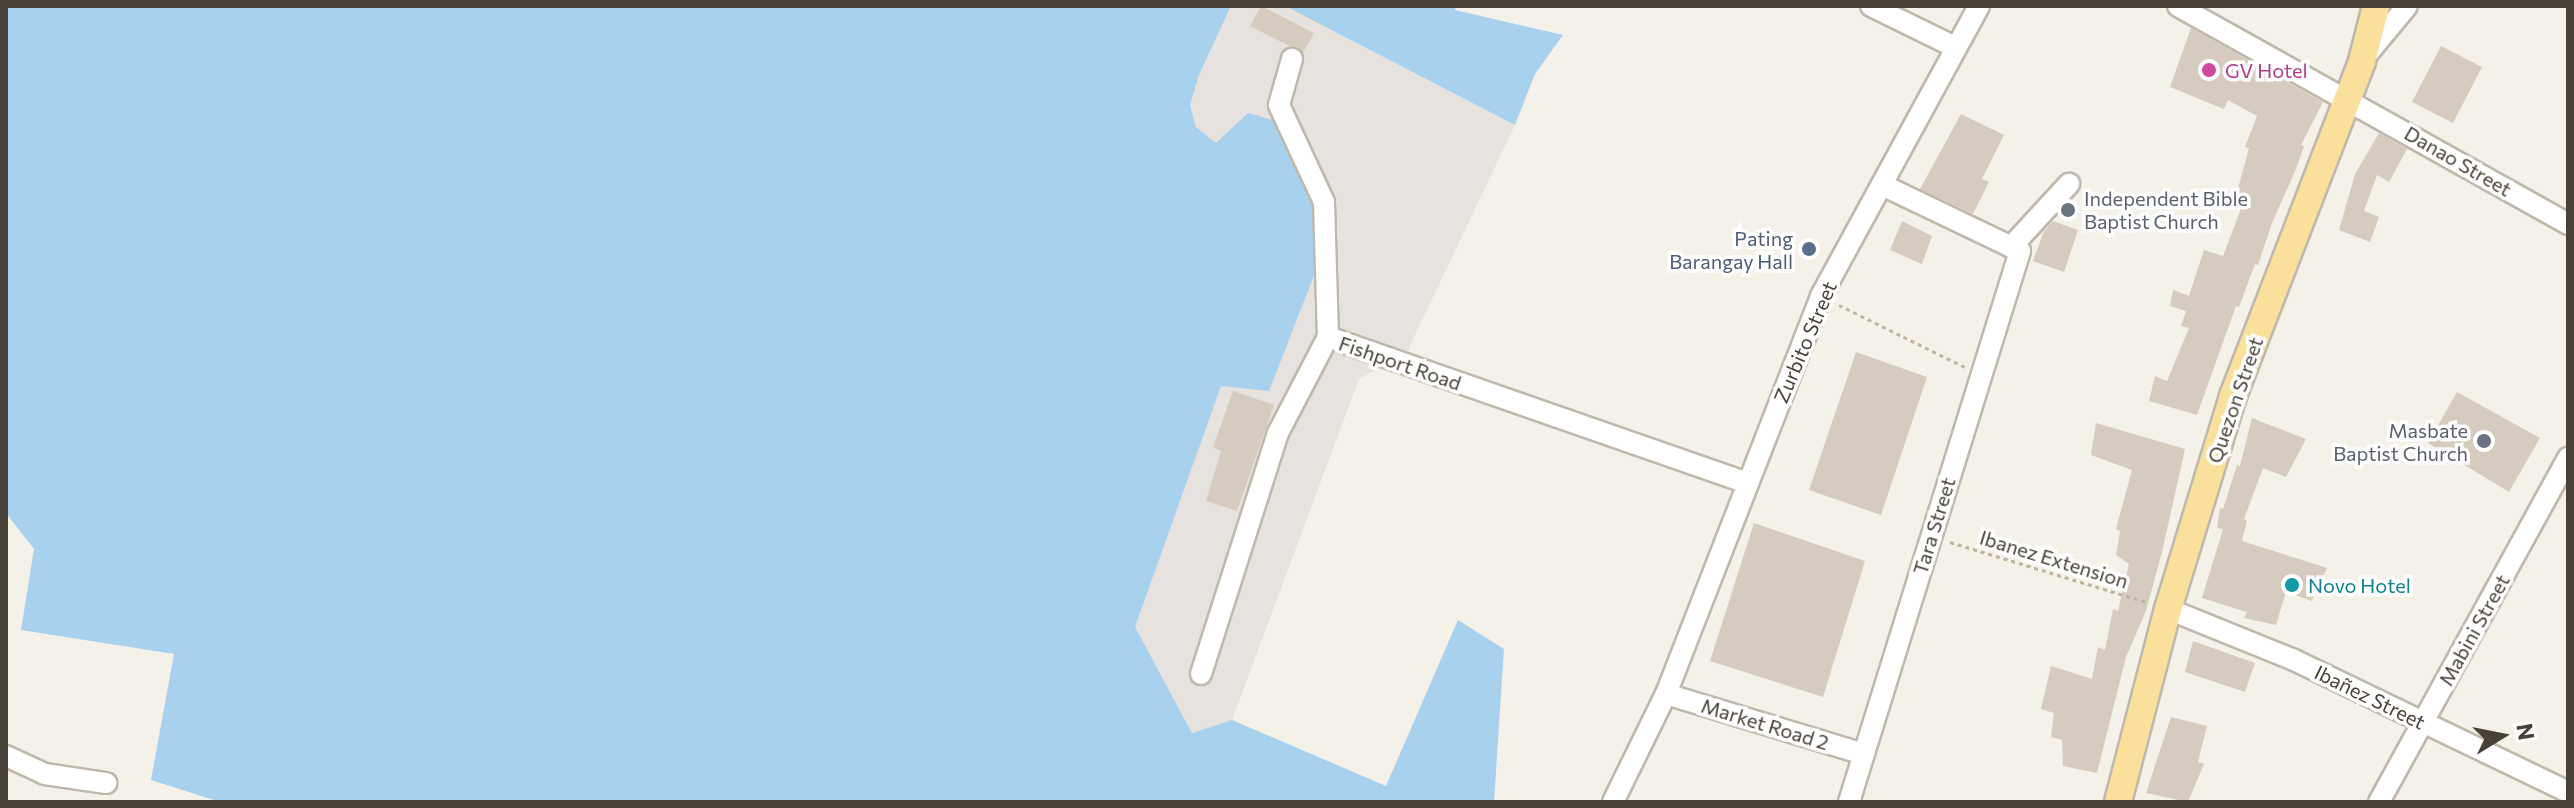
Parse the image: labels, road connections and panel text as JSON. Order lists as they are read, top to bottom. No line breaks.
{"streets":{"main road":["Quezon Street"],"street":["Danao Street","Zurbito Street","Fishport Road","Tara Street","Mabini Street","Ibañez Street","Market Road 2"],"path":["Ibanez Extension"]},"crossings":[["Danao Street","Quezon Street"],["Zurbito Street","Fishport Road"],["Zurbito Street","Market Road 2"],["Quezon Street","Ibanez Extension"],["Quezon Street","Ibañez Street"],["Tara Street","Ibanez Extension"],["Tara Street","Market Road 2"],["Ibanez Extension","Ibañez Street"],["Mabini Street","Ibañez Street"]],"places":["GV Hotel","Independent Bible Baptist Church","Pating Barangay Hall","Masbate Baptist Church","Novo Hotel"],"north":"right"}
